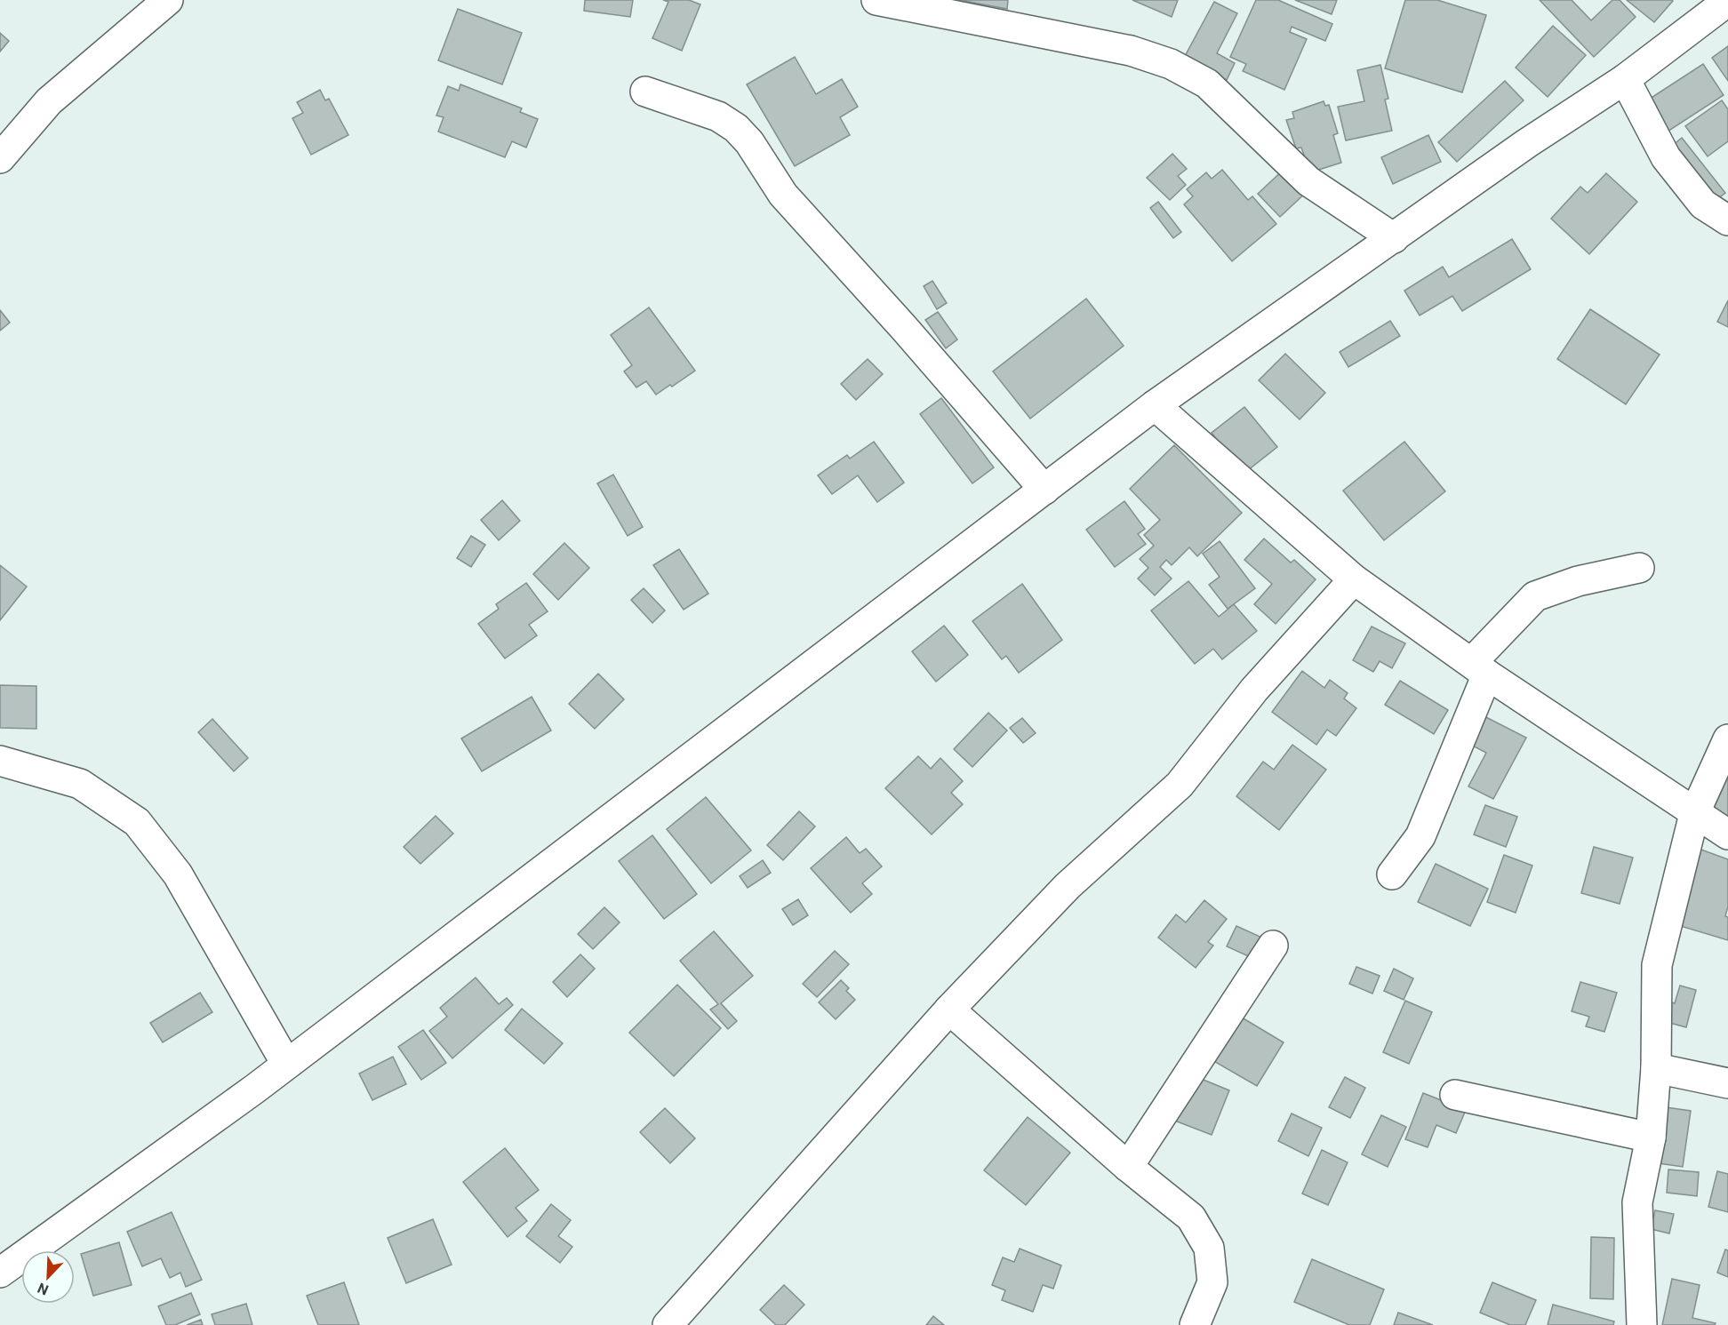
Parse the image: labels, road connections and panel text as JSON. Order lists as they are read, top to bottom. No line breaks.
{"north":"bottom left"}
